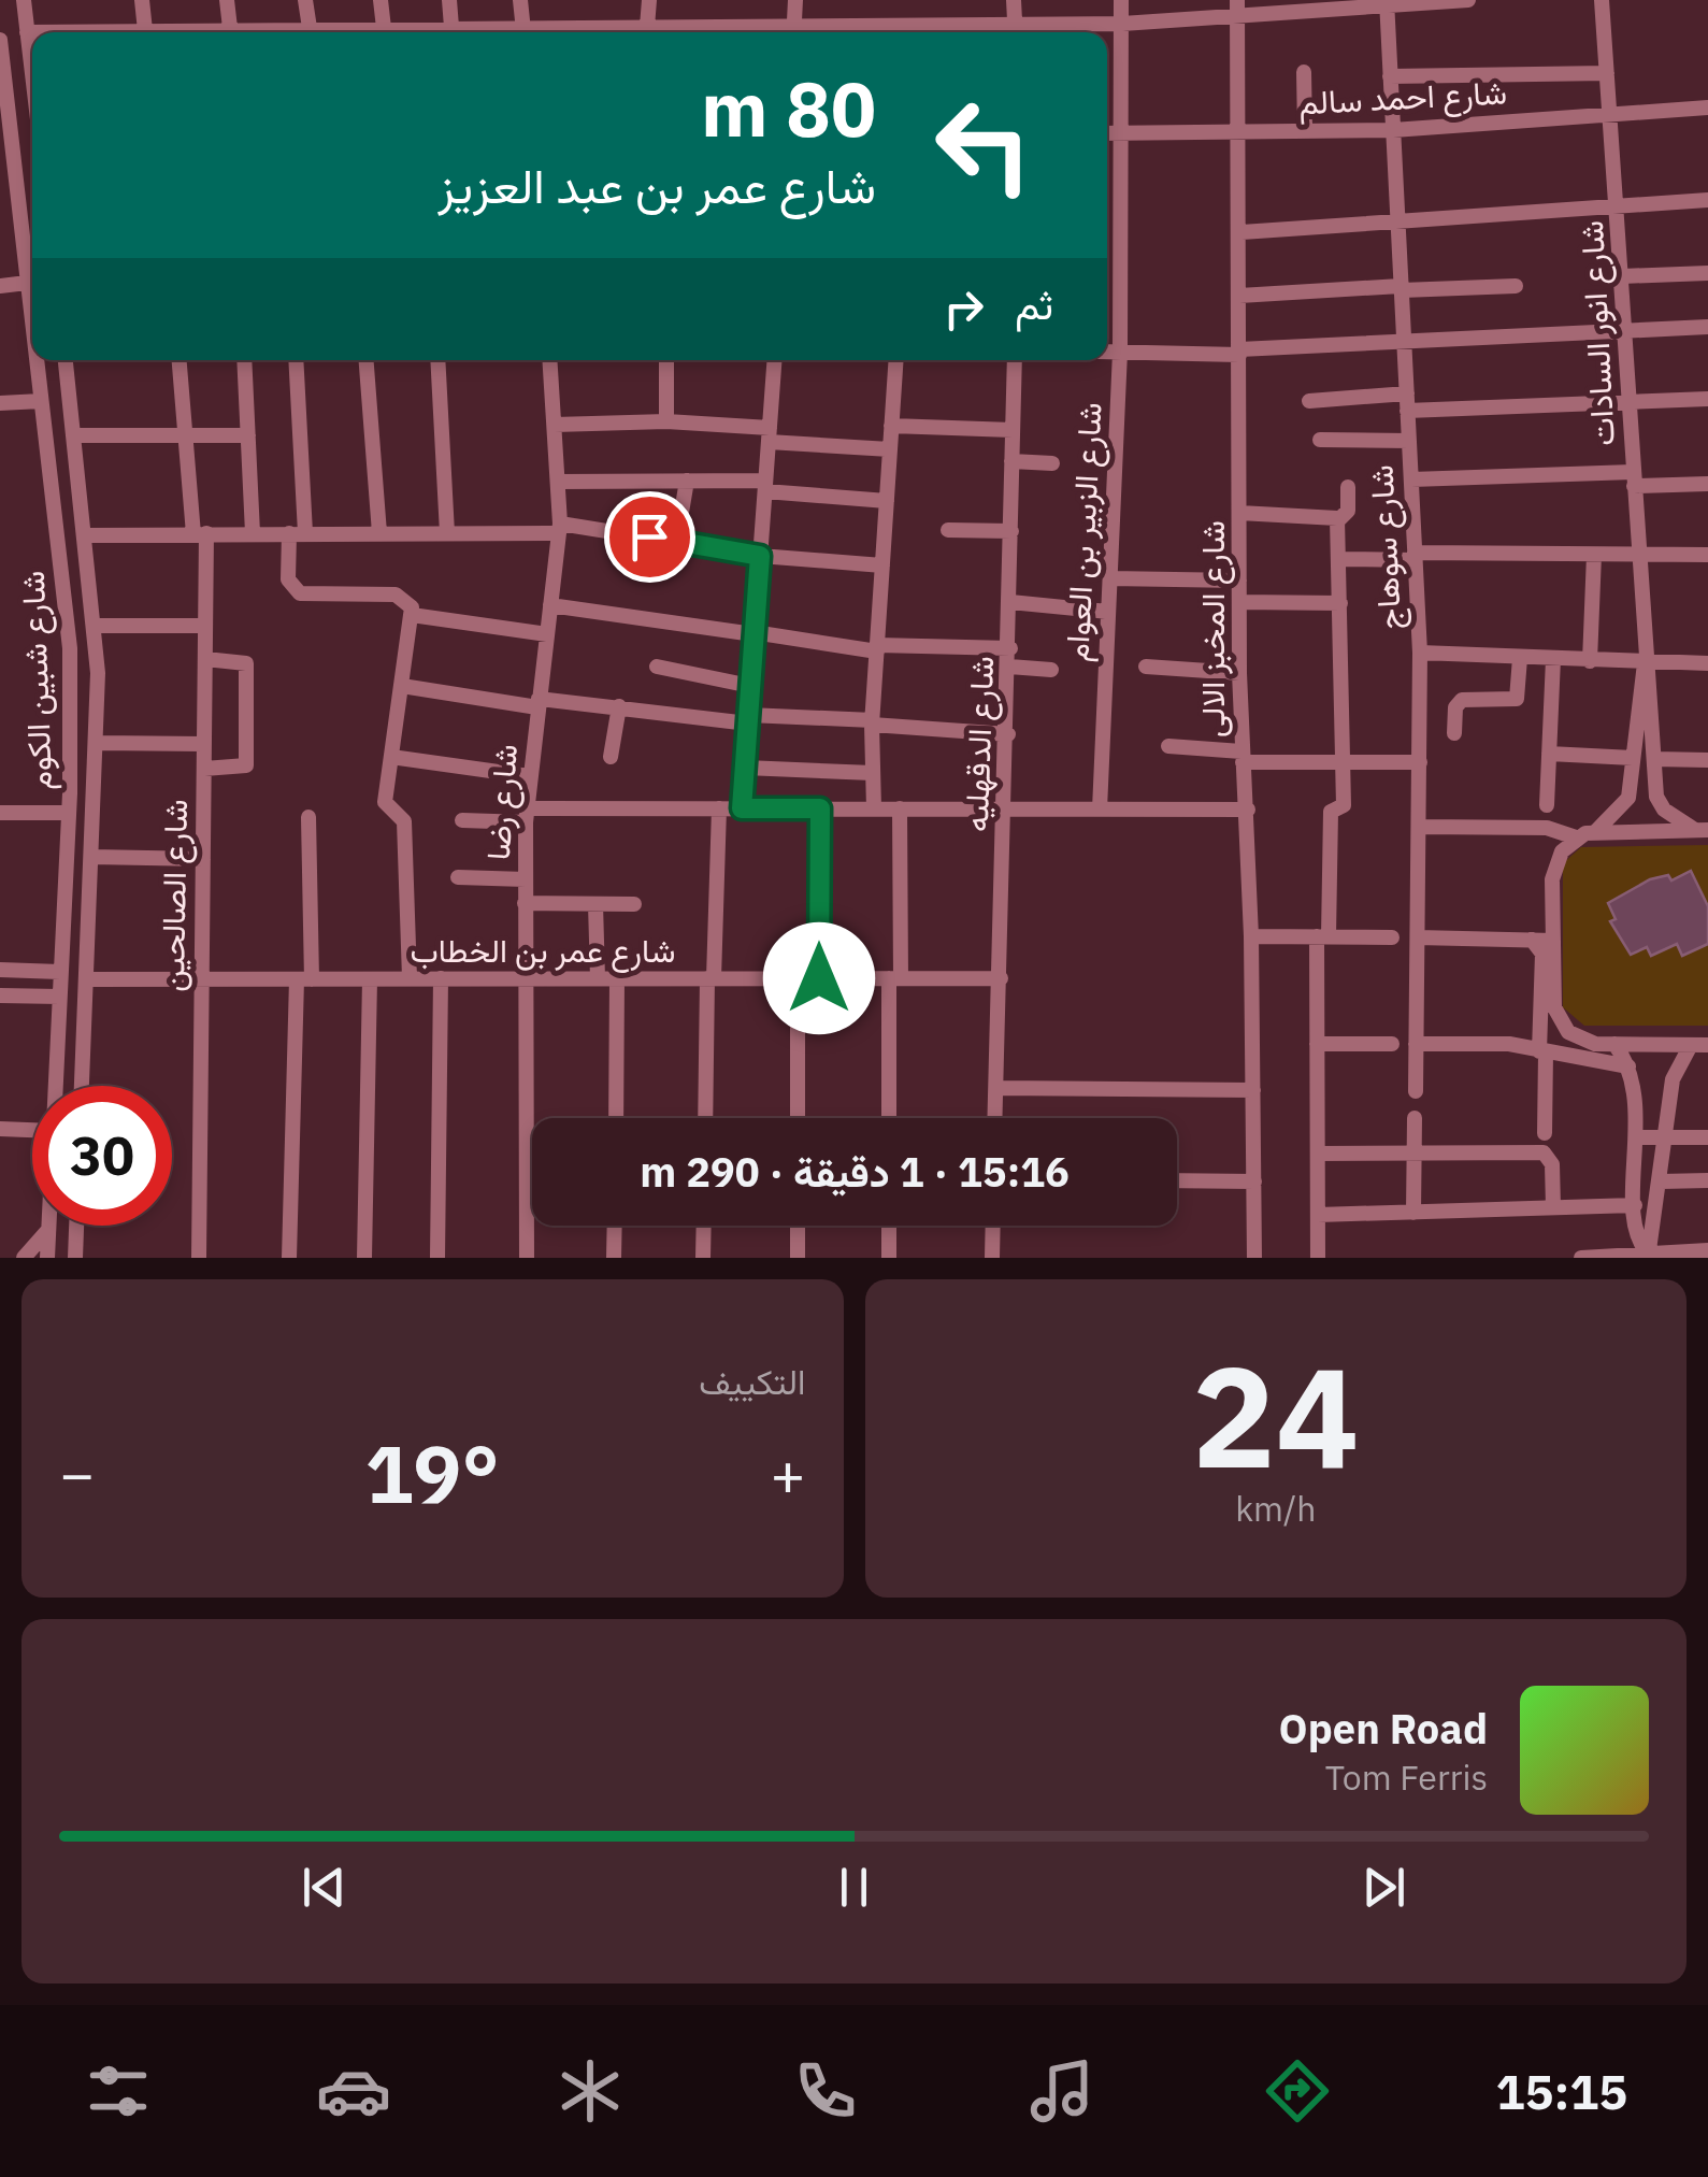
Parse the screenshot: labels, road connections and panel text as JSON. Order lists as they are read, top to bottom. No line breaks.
{"streets":{"street":["شارع احمد سالم","شارع انور السادات","شارع الزبير بن العوام","شارع سوهاج","شارع المخبز الالى","شارع شبين الكوم","شارع الدقهليه","شارع رضا","شارع الصالحين","شارع عمر بن الخطاب"]},"crossings":[["شارع احمد سالم","شارع انور السادات"],["شارع احمد سالم","شارع الزبير بن العوام"],["شارع احمد سالم","شارع سوهاج"],["شارع احمد سالم","شارع المخبز الالى"],["شارع شبين الكوم","شارع عمر بن الخطاب"],["شارع الدقهليه","شارع عمر بن الخطاب"],["شارع رضا","شارع عمر بن الخطاب"],["شارع الصالحين","شارع عمر بن الخطاب"]],"page":{"turn":["80 m","شارع عمر بن عبد العزيز"],"then":"ثم","limit":"30","trip":"15:16 · 1 دقيقة · 290 m","tile":[["24","km/h"],"التكييف"],"heat":["−","19°","+"],"song":["Open Road","Tom Ferris"],"tabs":"15:15"}}
